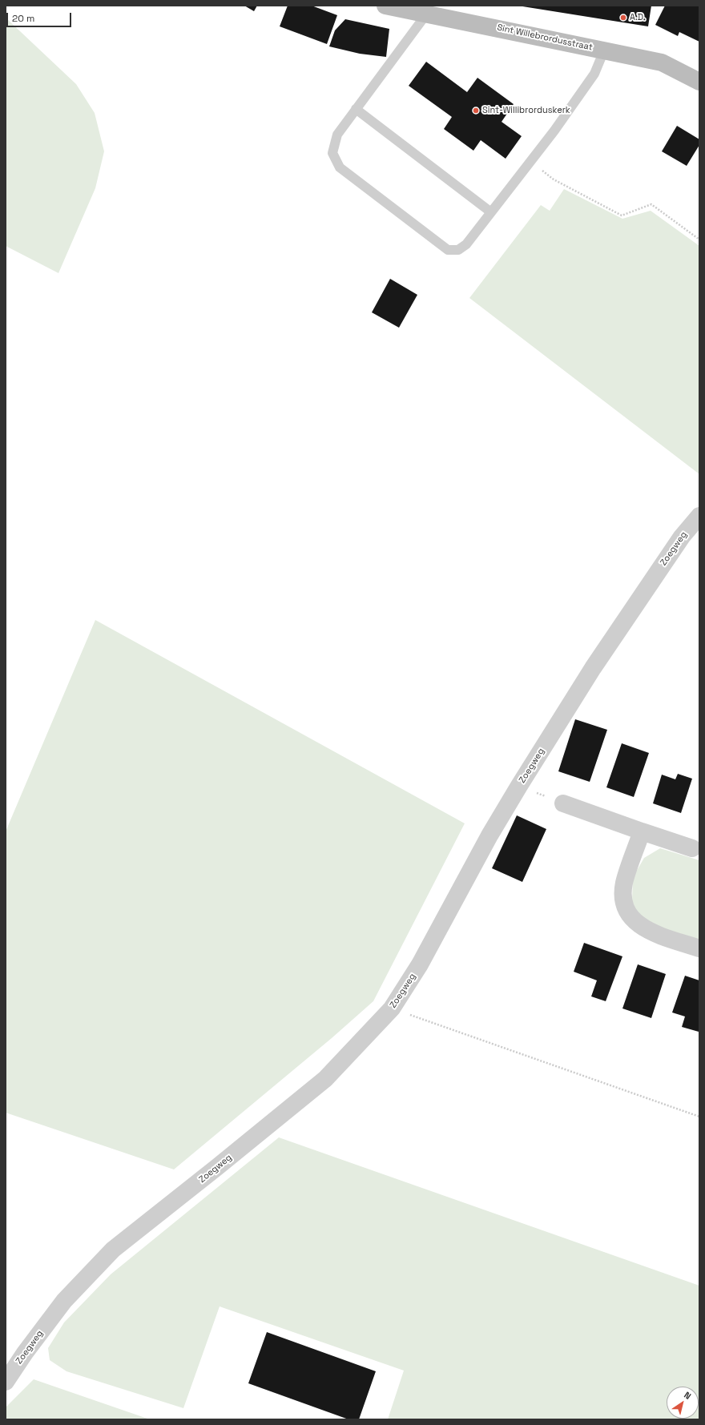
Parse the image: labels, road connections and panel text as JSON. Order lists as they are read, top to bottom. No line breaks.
{"streets":{"street":["Sint Willebrordusstraat","Zoegweg"]},"places":["A.D.","Sint-Willibrorduskerk"],"scale_bar":"20 m","north":"top right"}
